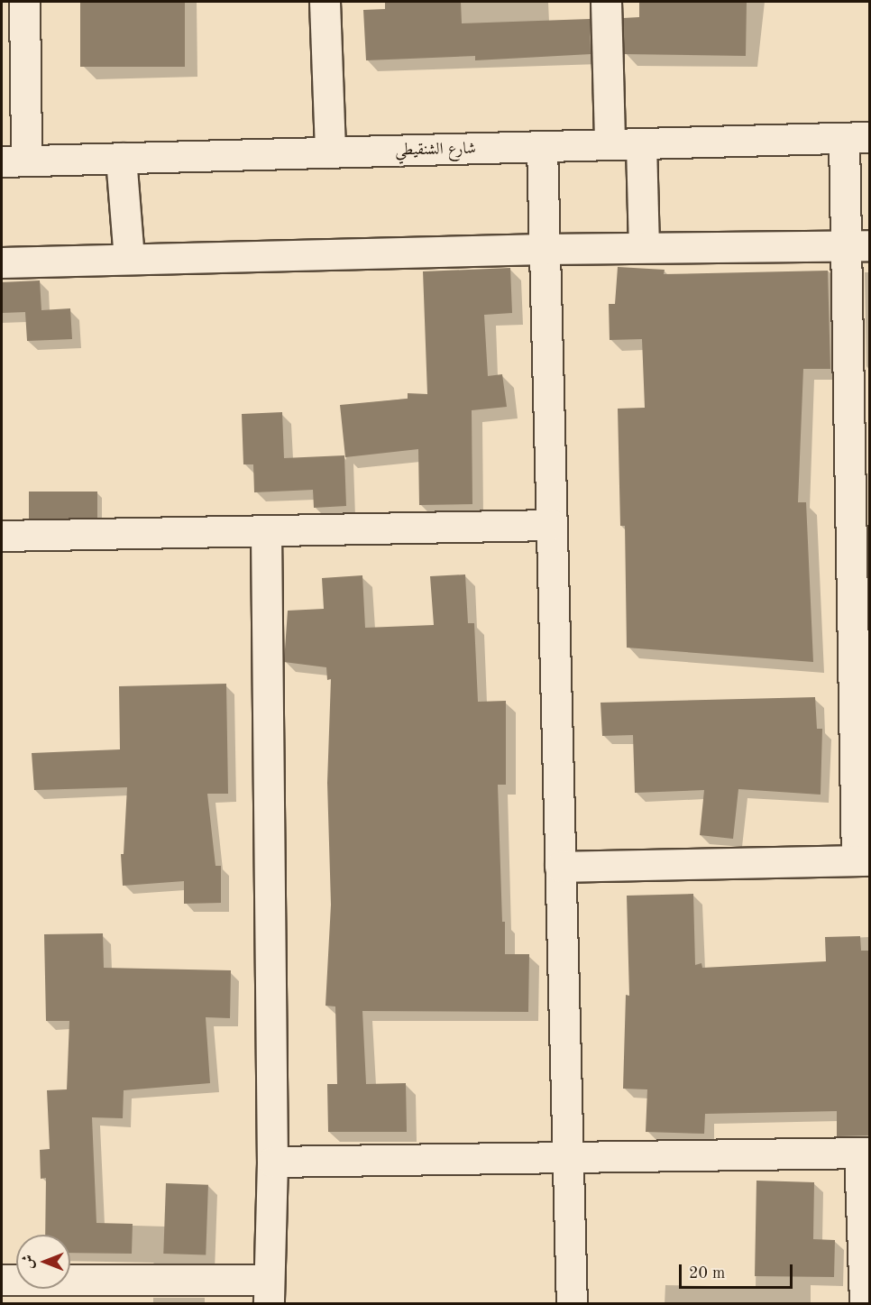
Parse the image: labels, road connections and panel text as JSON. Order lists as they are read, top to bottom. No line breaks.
{"streets":{"street":["شارع الشنقيطي"]},"scale_bar":"20 m","north":"left"}
